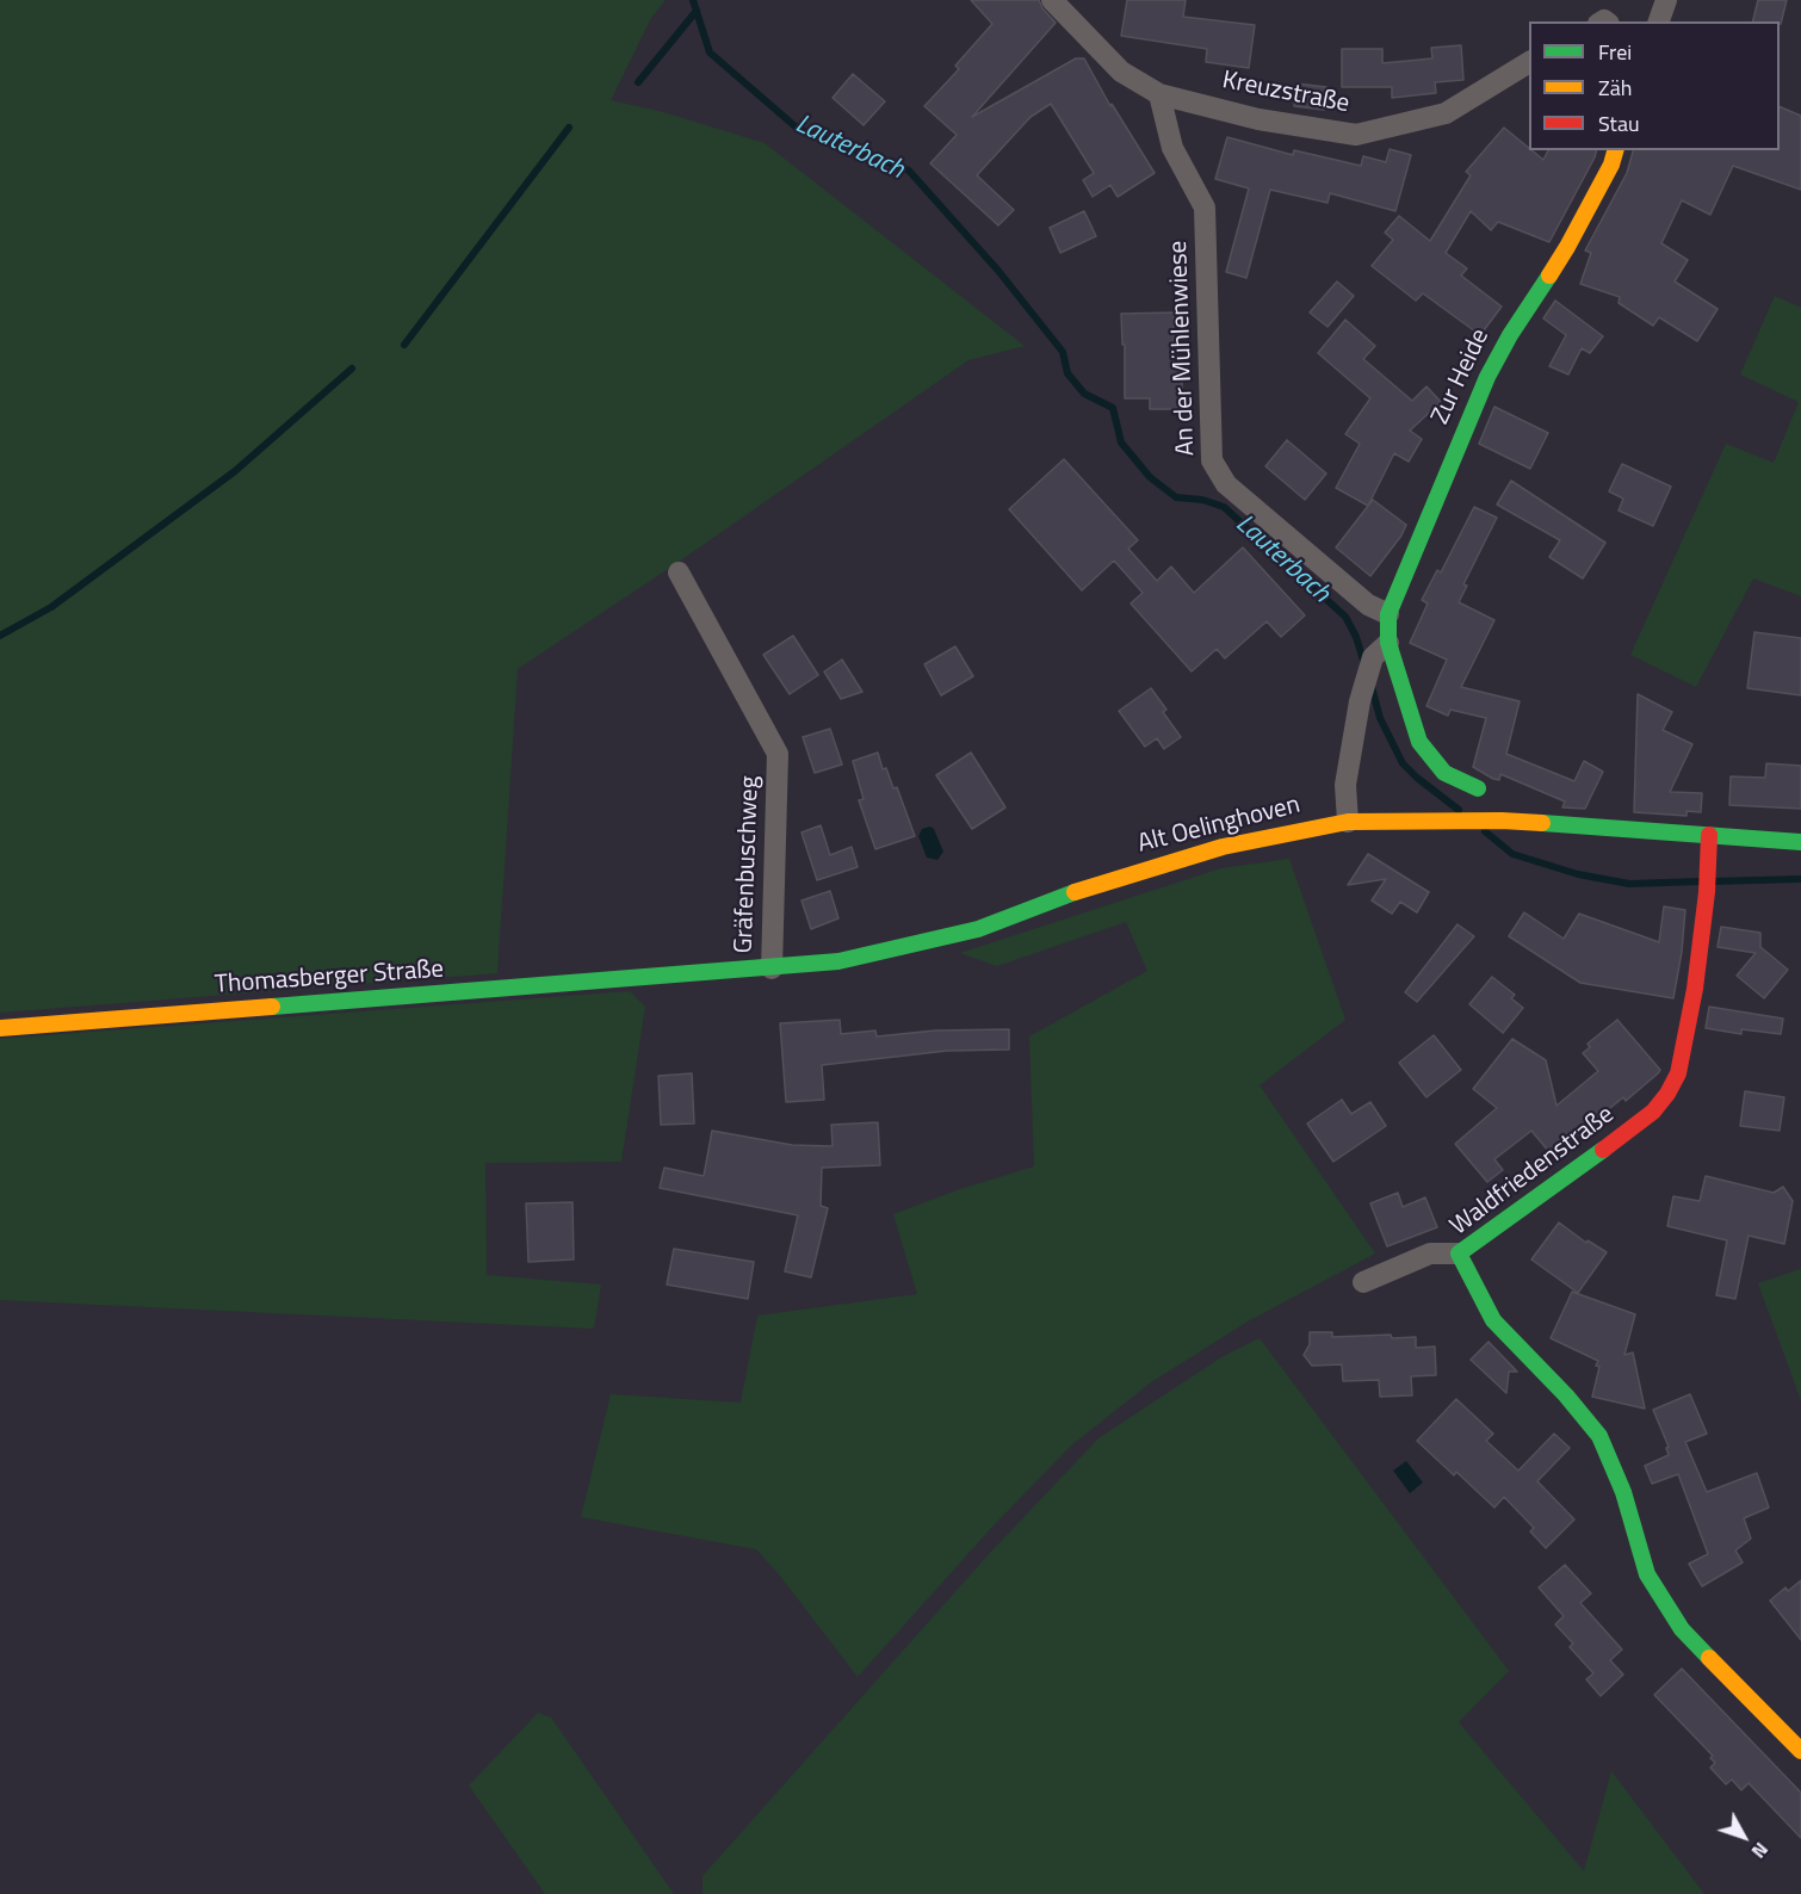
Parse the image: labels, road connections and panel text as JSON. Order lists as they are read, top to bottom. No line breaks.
{"streets":{"street":["Kreuzstraße","An der Mühlenwiese","Zur Heide","Alt Oelinghoven","Gräfenbuschweg","Thomasberger Straße","Waldfriedenstraße"]},"crossings":[["Kreuzstraße","An der Mühlenwiese"],["An der Mühlenwiese","Zur Heide"],["Zur Heide","Alt Oelinghoven"],["Alt Oelinghoven","Gräfenbuschweg"],["Alt Oelinghoven","Thomasberger Straße"],["Alt Oelinghoven","Waldfriedenstraße"]],"water":["Lauterbach"],"legend":["Frei","Zäh","Stau"],"north":"bottom right"}
